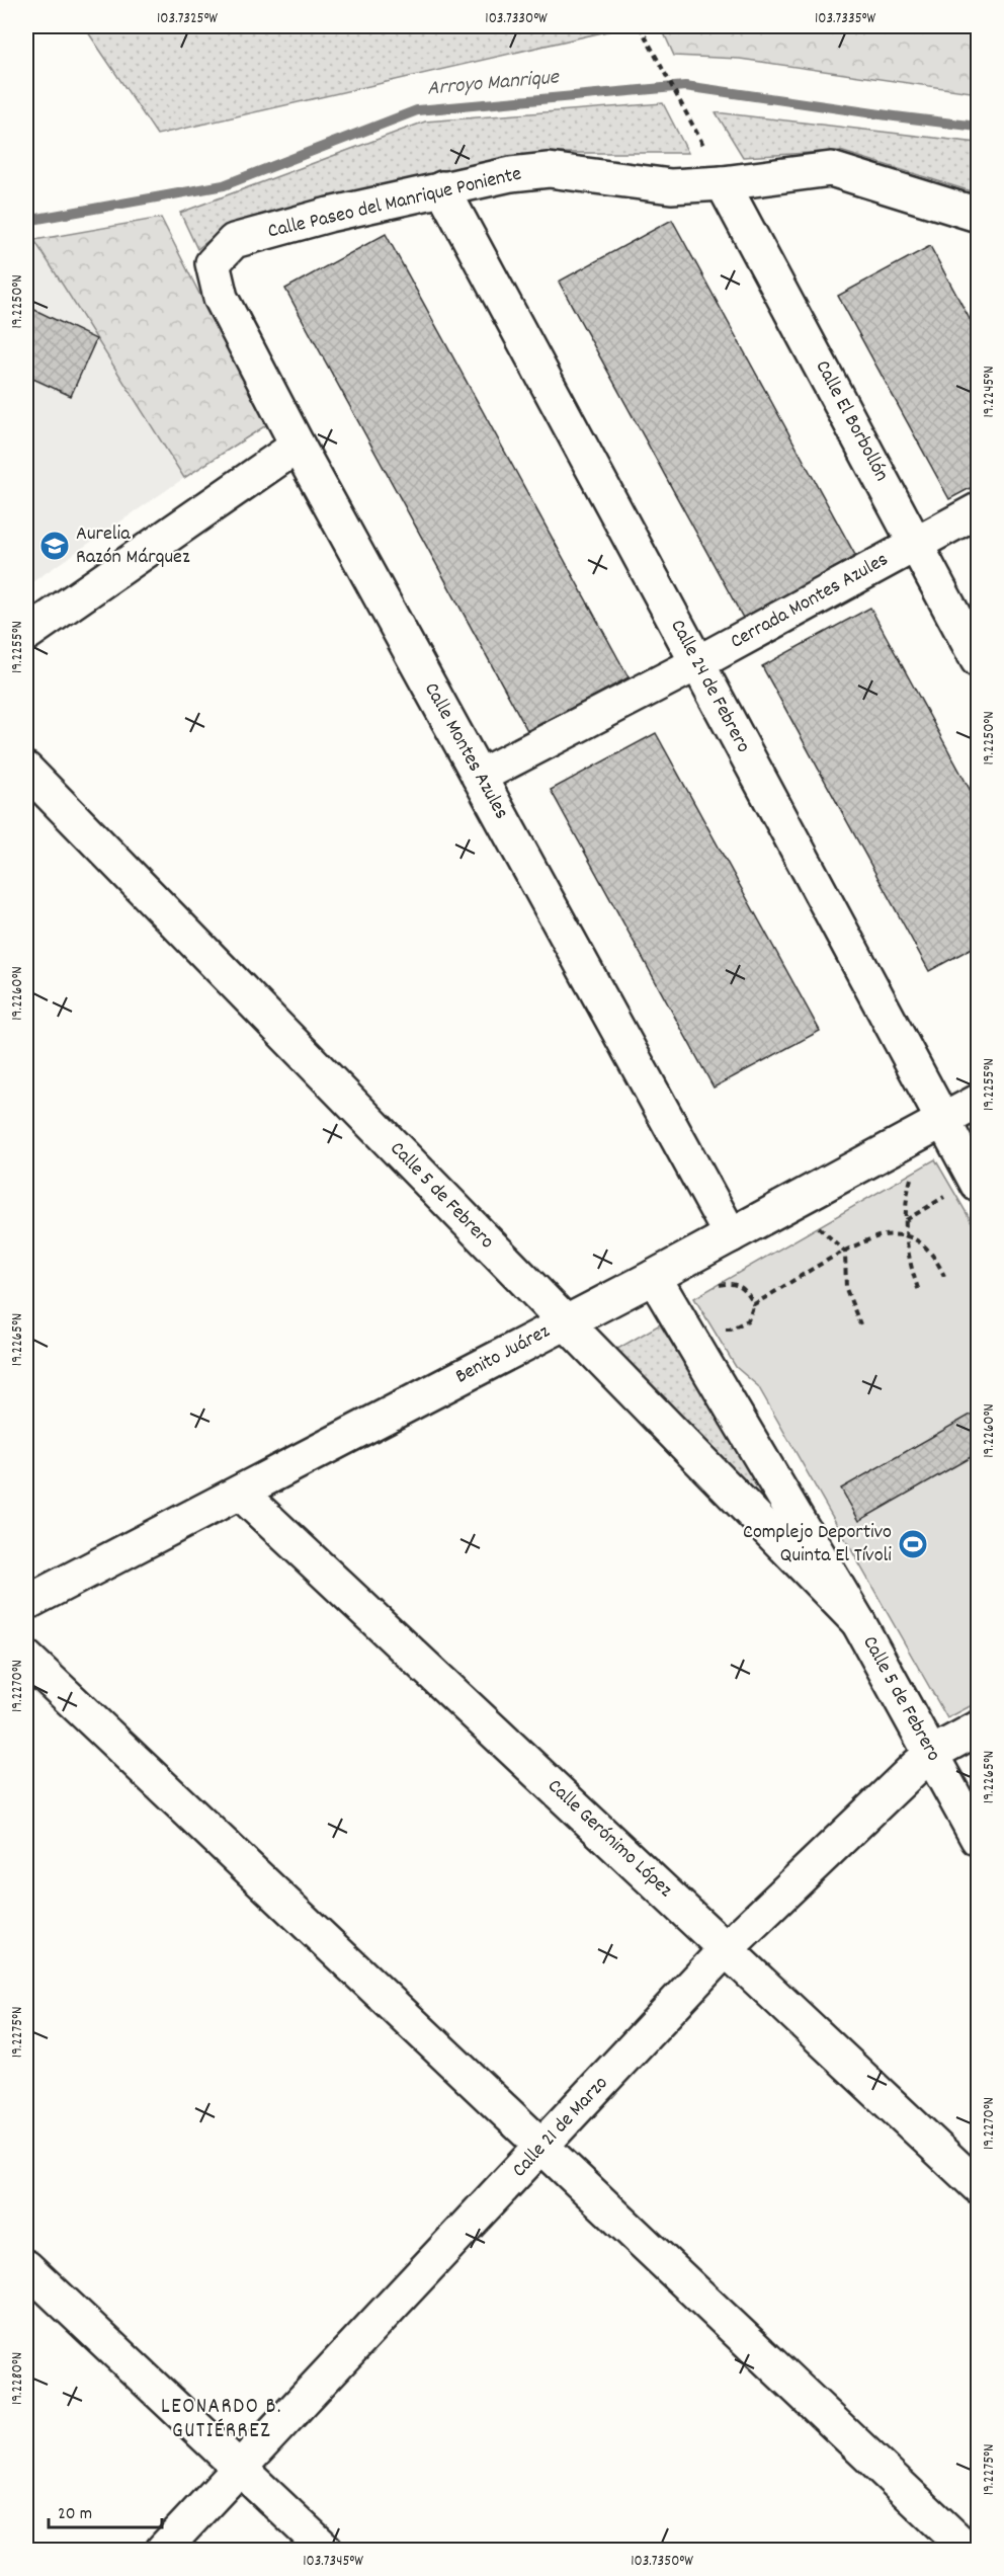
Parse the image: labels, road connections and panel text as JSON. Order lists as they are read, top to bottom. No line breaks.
{"streets":{"street":["Calle Paseo del Manrique Poniente","Calle El Borbollón","Cerrada Montes Azules","Calle 24 de Febrero","Calle Montes Azules","Calle 5 de Febrero","Benito Juárez","Calle Gerónimo López","Calle 21 de Marzo"]},"crossings":[["Calle Paseo del Manrique Poniente","Calle El Borbollón"],["Calle Paseo del Manrique Poniente","Calle 24 de Febrero"],["Calle Paseo del Manrique Poniente","Calle Montes Azules"],["Calle El Borbollón","Cerrada Montes Azules"],["Cerrada Montes Azules","Calle 24 de Febrero"],["Cerrada Montes Azules","Calle Montes Azules"],["Calle 24 de Febrero","Benito Juárez"],["Calle Montes Azules","Benito Juárez"],["Calle 5 de Febrero","Benito Juárez"],["Calle 5 de Febrero","Calle 21 de Marzo"],["Benito Juárez","Calle Gerónimo López"],["Calle Gerónimo López","Calle 21 de Marzo"]],"districts":["LEONARDO B. GUTIÉRREZ"],"water":["Arroyo Manrique"],"places":{"school or university":["Aurelia Razón Márquez"],"sports":["Complejo Deportivo Quinta El Tívoli"]},"scale_bar":"20 m","coordinates":["103.7325°W","103.7330°W","103.7335°W","19.2250°N","19.2245°N","19.2255°N","19.2260°N","19.2265°N","19.2270°N","19.2275°N","19.2280°N","103.7345°W","103.7350°W"]}
